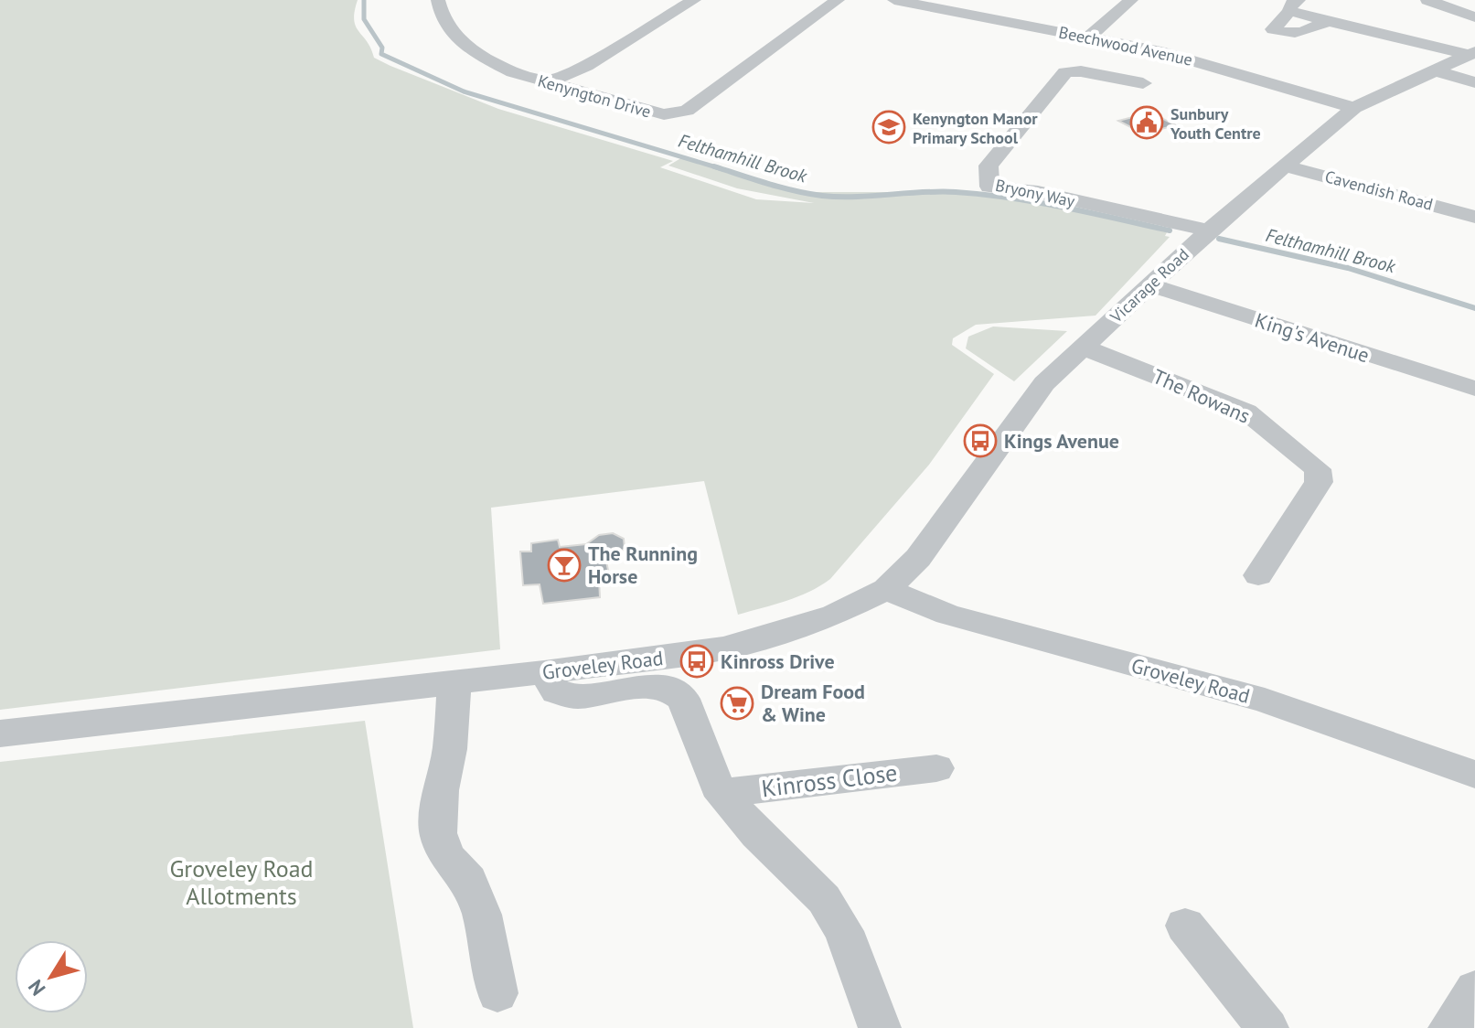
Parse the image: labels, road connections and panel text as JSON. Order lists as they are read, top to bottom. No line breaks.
{"streets":{"street":["Beechwood Avenue","Kenyngton Drive","Cavendish Road","Bryony Way","Vicarage Road","King's Avenue","The Rowans","Groveley Road","Kinross Close"]},"crossings":[["Beechwood Avenue","Bryony Way"],["Beechwood Avenue","Vicarage Road"],["Cavendish Road","Vicarage Road"],["Bryony Way","Vicarage Road"],["Vicarage Road","King's Avenue"],["Vicarage Road","The Rowans"],["Vicarage Road","Groveley Road"]],"water":["Felthamhill Brook"],"parks":["Groveley Road Allotments"],"places":{"public building":["Sunbury Youth Centre"],"school or university":["Kenyngton Manor Primary School"],"bus stop":["Kings Avenue","Kinross Drive"],"bar":["The Running Horse"],"supermarket":["Dream Food & Wine"]},"north":"bottom left"}
